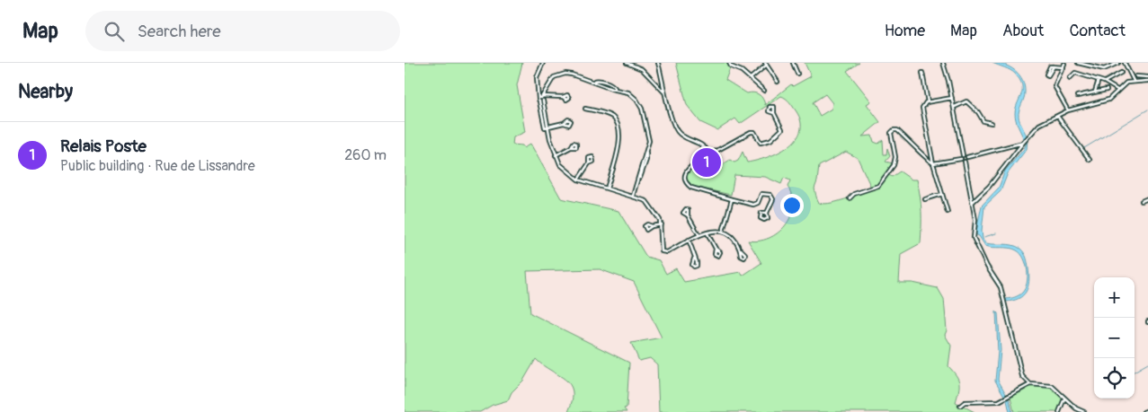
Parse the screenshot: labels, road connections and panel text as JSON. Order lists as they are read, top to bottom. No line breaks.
{"page":{"header":"Map","search":"Search here","nav":["Home","Map","About","Contact"],"heading":"Nearby","list":[{"mark":"1","name":"Relais Poste","note":"Public building · Rue de Lissandre","value":"260 m"}],"pins":"1","map_buttons":["+","−"]}}
